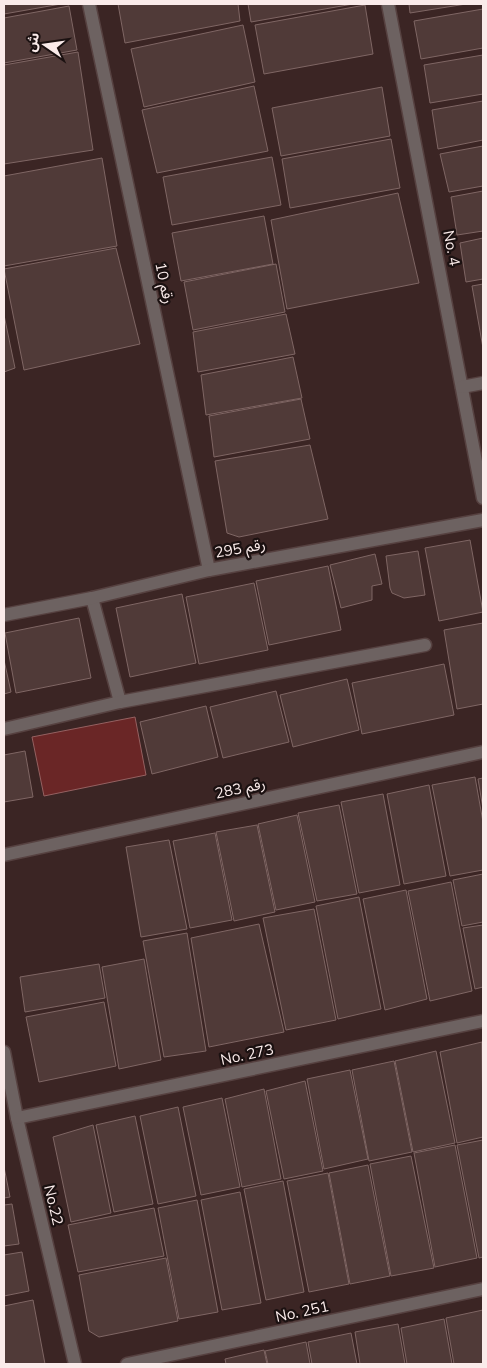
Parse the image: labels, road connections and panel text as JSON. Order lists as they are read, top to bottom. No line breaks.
{"streets":{"street":["No. 4","رقم 10","رقم 295","رقم 283","No. 273","No.22","No. 251"]},"crossings":[["رقم 10","رقم 295"],["No. 273","No.22"]],"north":"left"}
